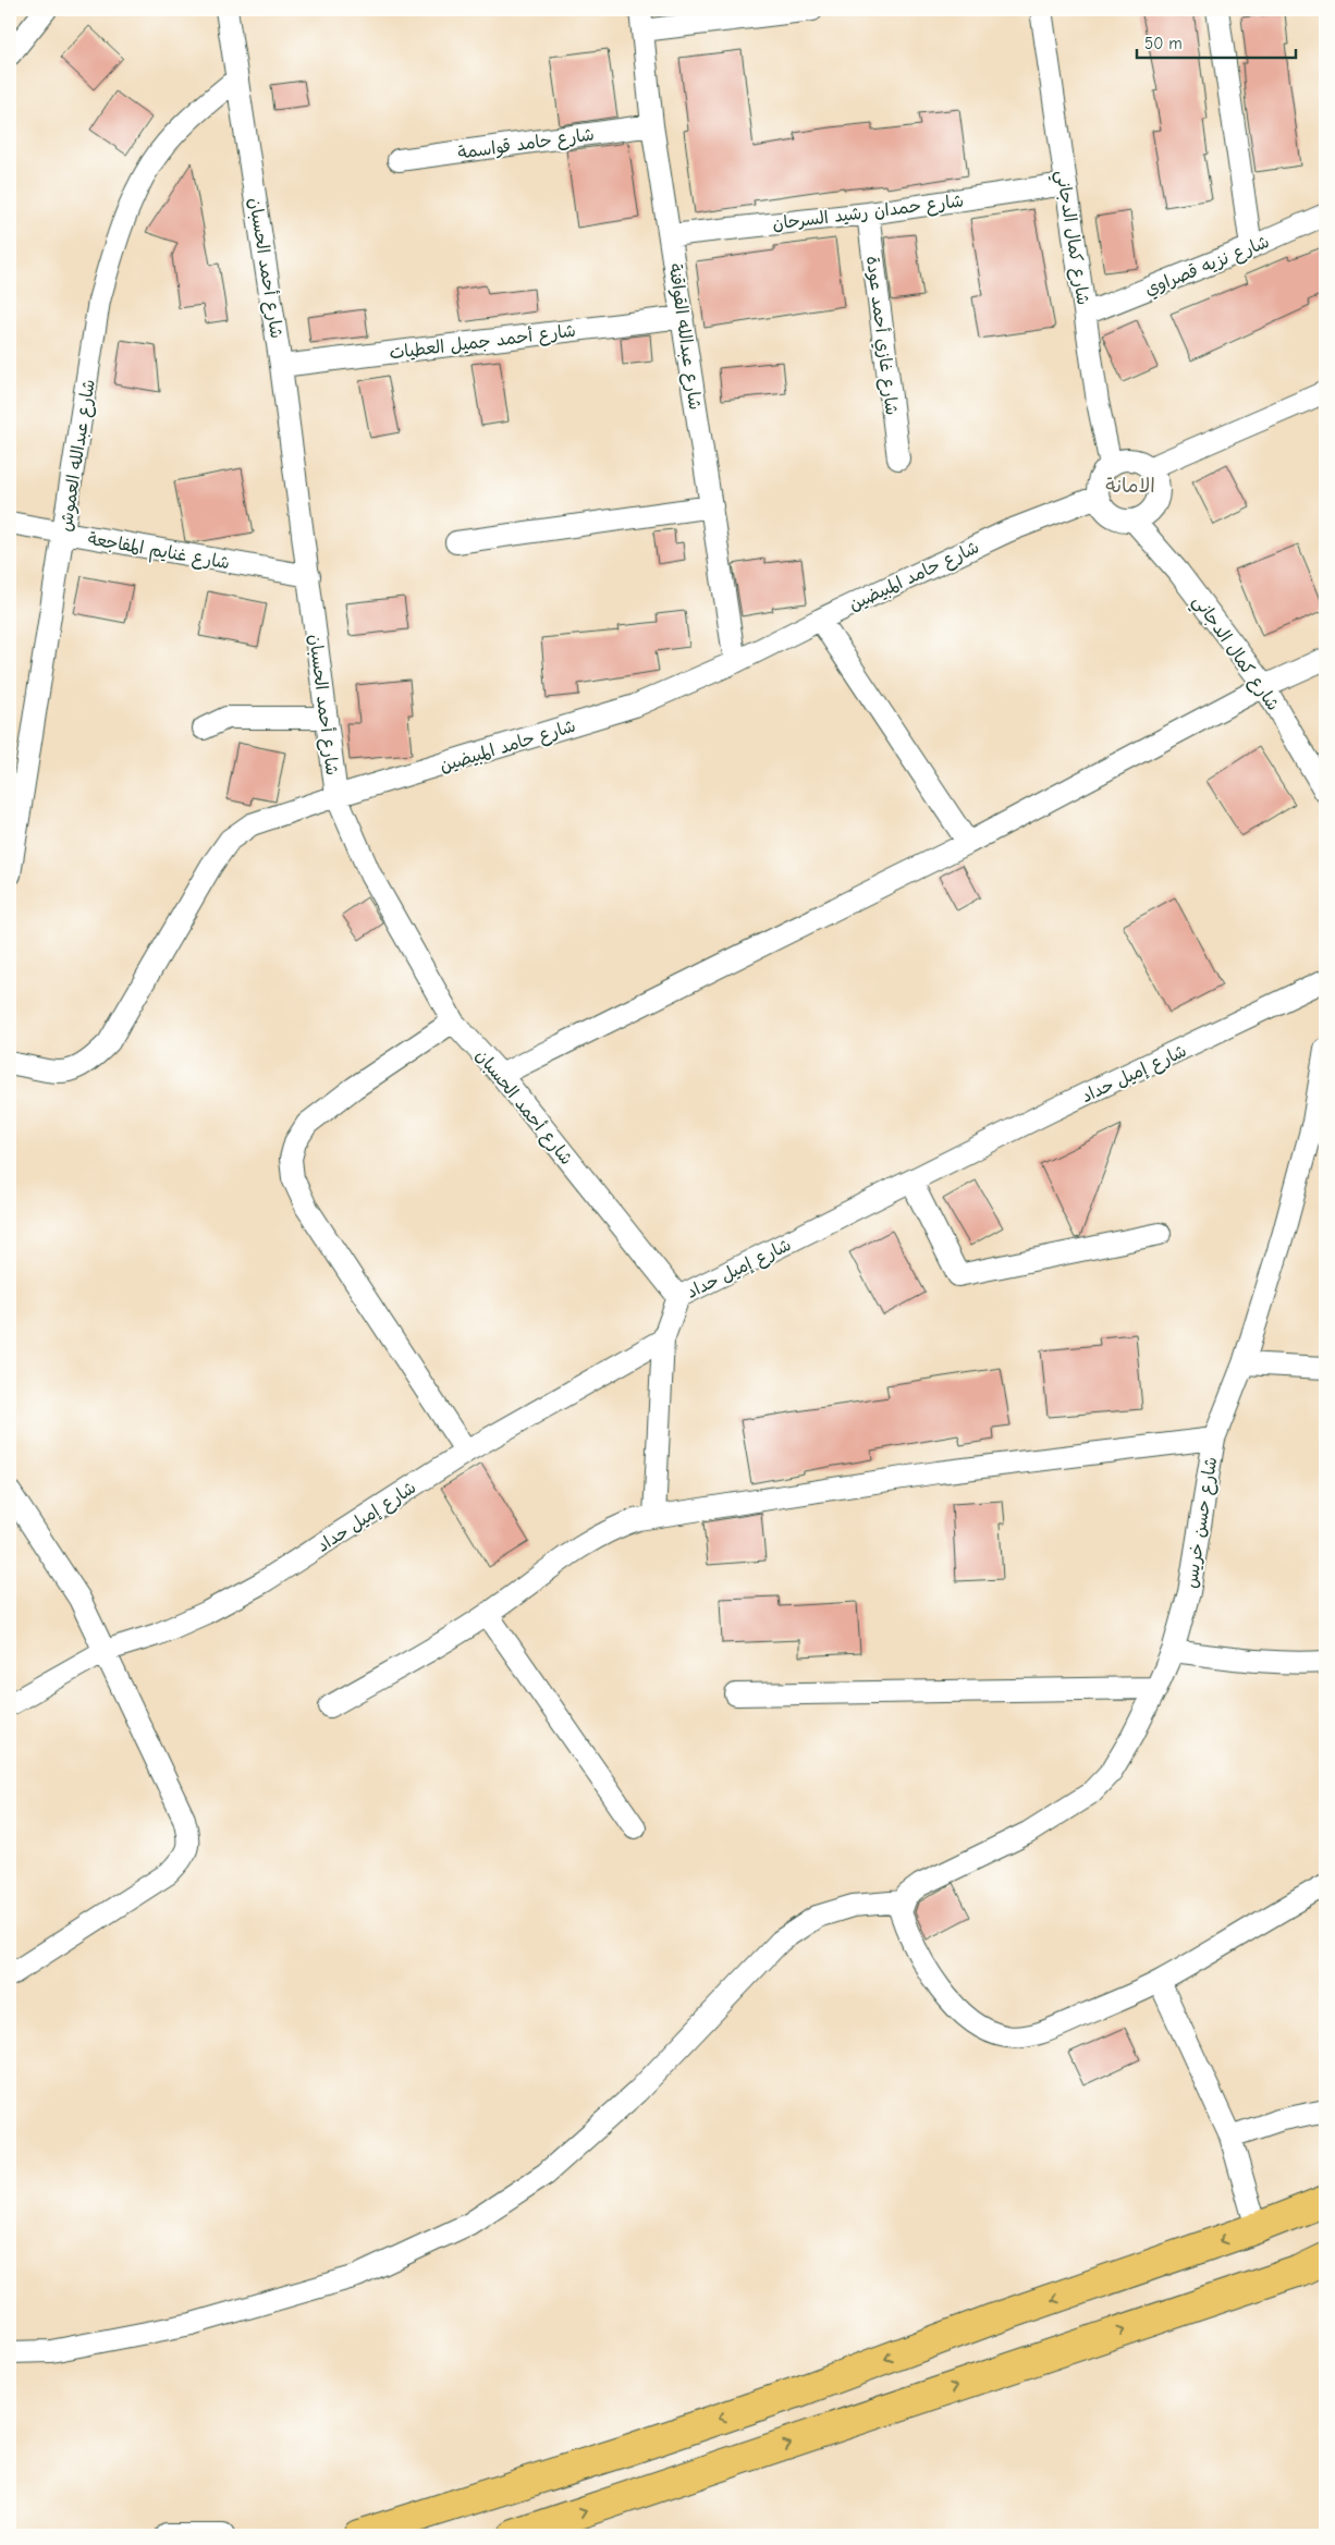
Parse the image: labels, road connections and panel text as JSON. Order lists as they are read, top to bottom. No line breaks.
{"streets":{"street":["شارع حامد قواسمة","شارع حمدان رشيد السرحان","شارع كمال الدجاني","شارع نزيه قصراوي","شارع أحمد الحسبان","شارع غازي أحمد عودة","شارع عبدالله القواقنة","شارع أحمد جميل العطيات","شارع عبدالله العموش","شارع غنايم المفاجعة","شارع حامد المبيضين","شارع إميل حداد","شارع حسن خريس"]},"crossings":[["شارع حامد قواسمة","شارع عبدالله القواقنة"],["شارع حمدان رشيد السرحان","شارع كمال الدجاني"],["شارع حمدان رشيد السرحان","شارع غازي أحمد عودة"],["شارع حمدان رشيد السرحان","شارع عبدالله القواقنة"],["شارع كمال الدجاني","شارع نزيه قصراوي"],["شارع كمال الدجاني","شارع حامد المبيضين"],["شارع أحمد الحسبان","شارع أحمد جميل العطيات"],["شارع أحمد الحسبان","شارع عبدالله العموش"],["شارع أحمد الحسبان","شارع غنايم المفاجعة"],["شارع أحمد الحسبان","شارع حامد المبيضين"],["شارع أحمد الحسبان","شارع إميل حداد"],["شارع عبدالله القواقنة","شارع أحمد جميل العطيات"],["شارع عبدالله القواقنة","شارع حامد المبيضين"],["شارع عبدالله العموش","شارع غنايم المفاجعة"]],"districts":["الامانة"],"scale_bar":"50 m"}
